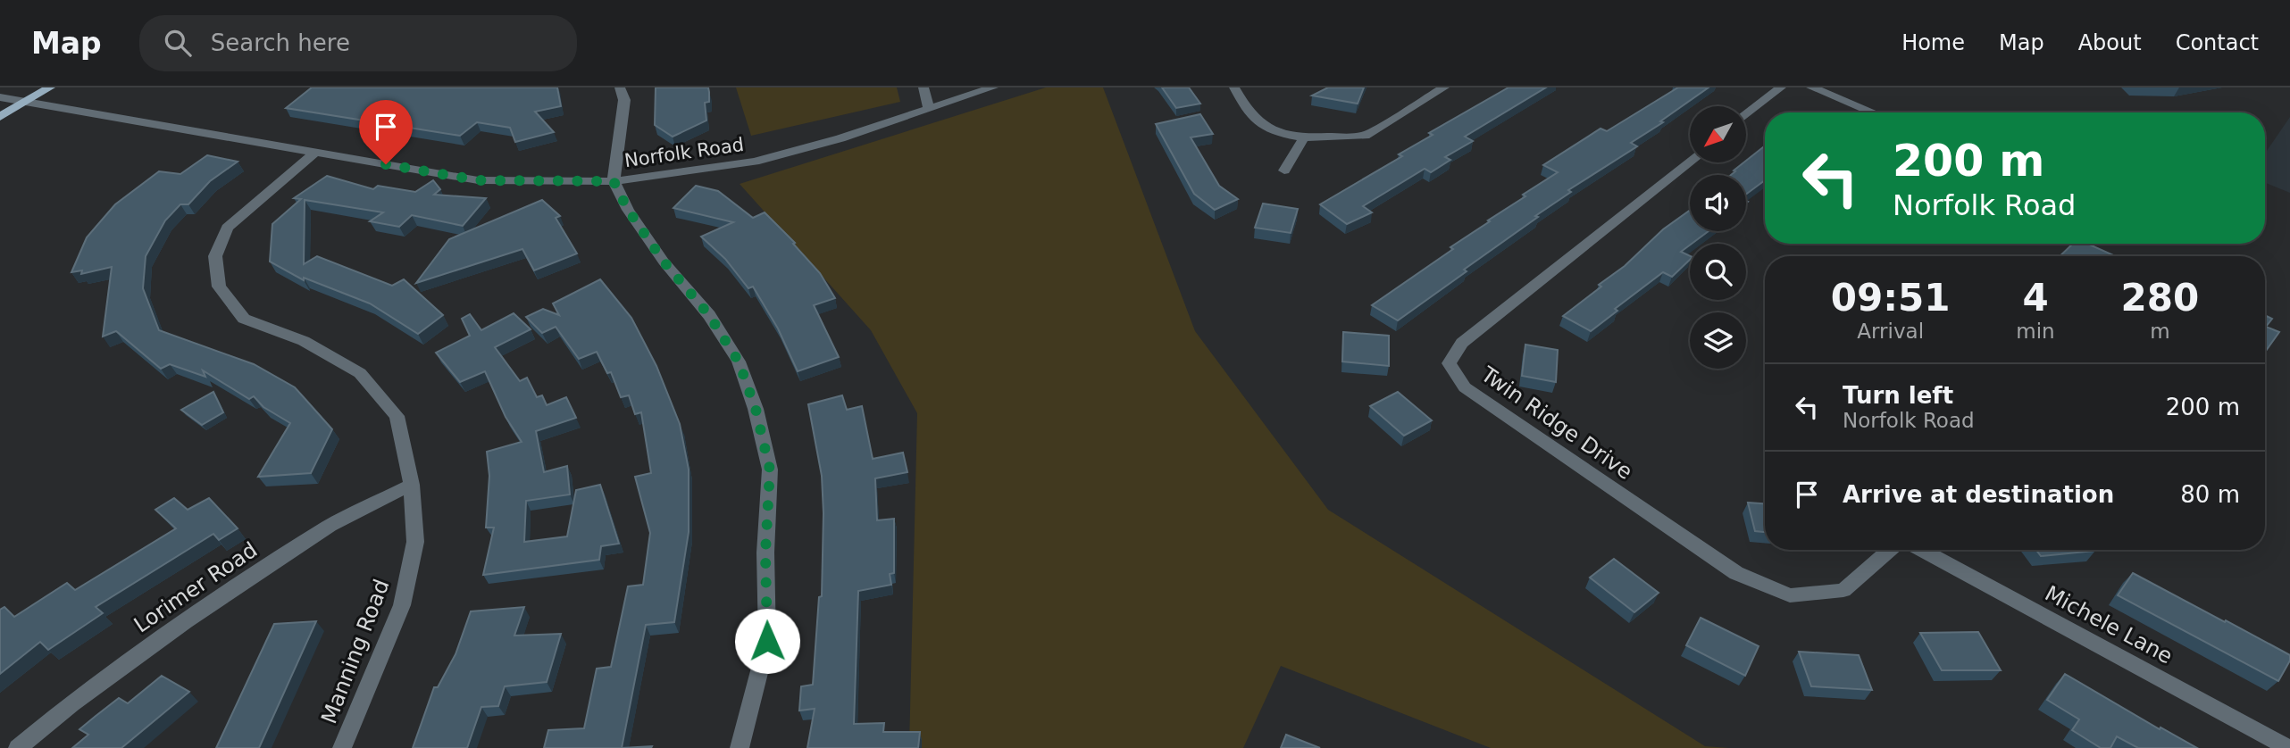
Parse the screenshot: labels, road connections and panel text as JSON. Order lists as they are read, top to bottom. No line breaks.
{"streets":{"street":["Norfolk Road","Twin Ridge Drive","Lorimer Road","Michele Lane","Manning Road"]},"crossings":[["Norfolk Road","Manning Road"],["Lorimer Road","Manning Road"]],"north":"bottom left","page":{"header":"Map","search":"Search here","nav":["Home","Map","About","Contact"],"turn":["200 m","Norfolk Road"],"eta":["09:51","Arrival","4","min","280","m"],"list":[{"name":"Turn left","note":"Norfolk Road","value":"200 m"},{"name":"Arrive at destination","value":"80 m"}]}}
